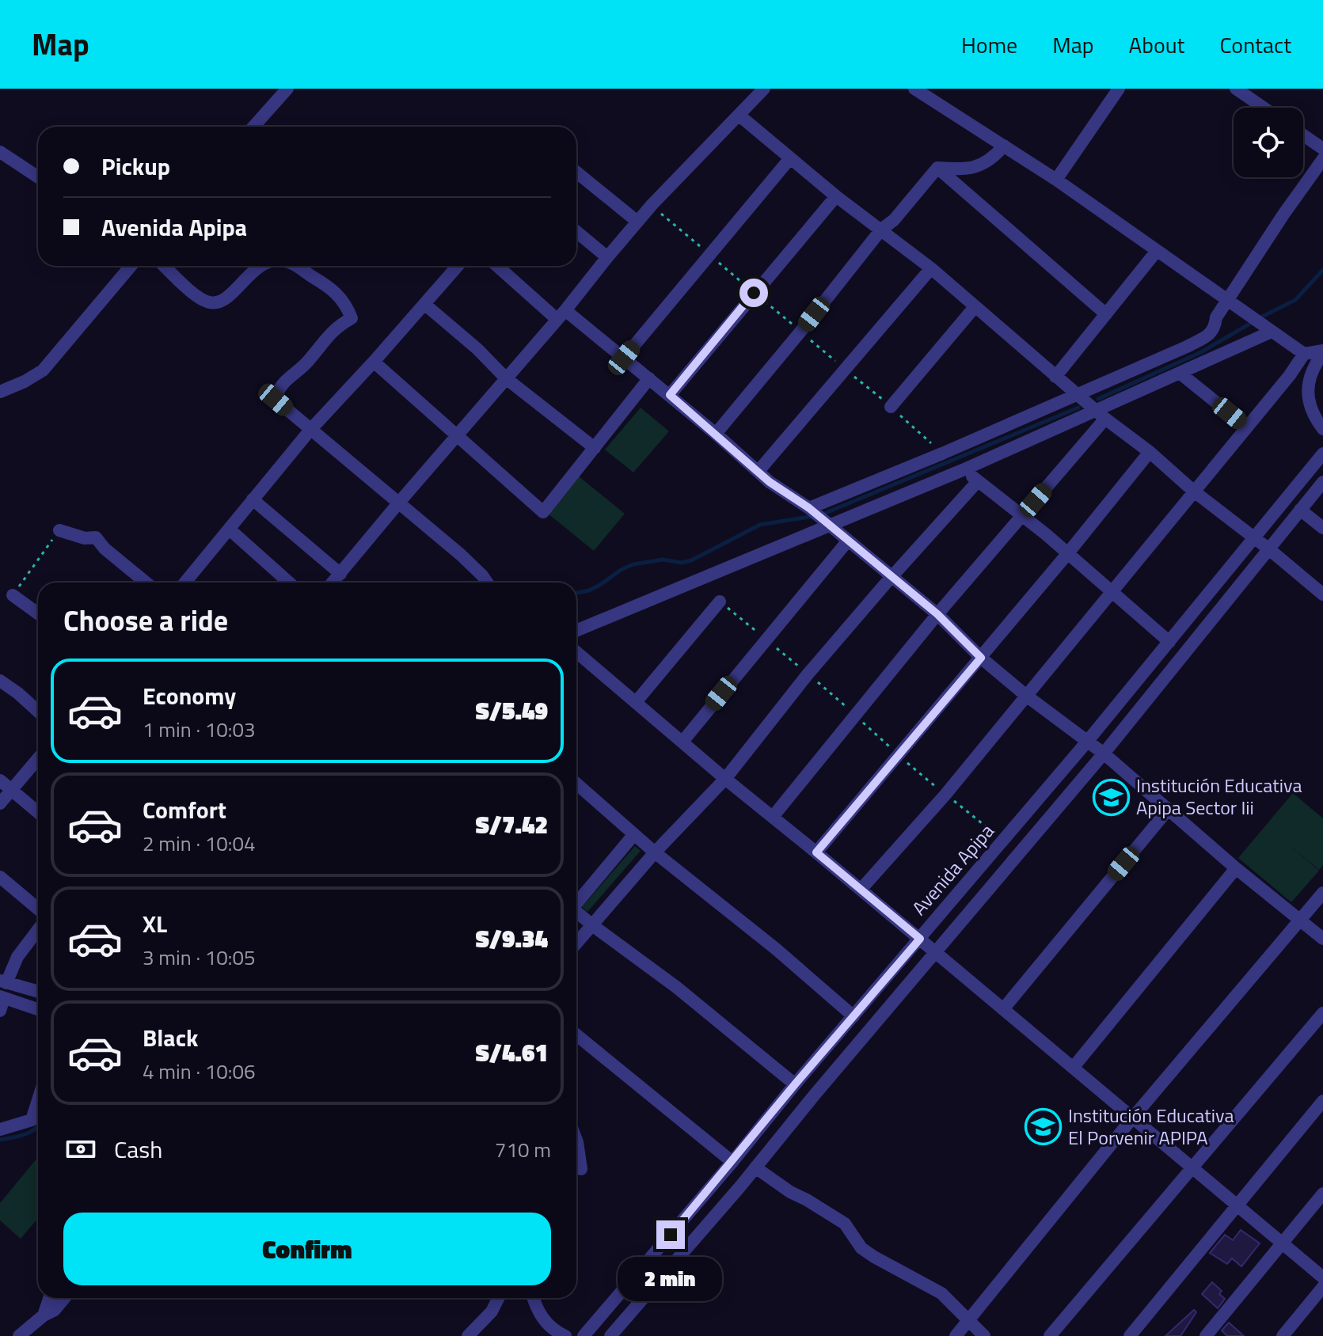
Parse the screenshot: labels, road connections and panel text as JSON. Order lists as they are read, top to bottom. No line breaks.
{"streets":{"street":["Avenida Apipa"]},"places":{"school or university":["Institución Educativa Apipa Sector Iii","Institución Educativa El Porvenir APIPA"]},"page":{"header":"Map","nav":["Home","Map","About","Contact"],"banner":["Pickup","Avenida Apipa"],"heading":"Choose a ride","list":[{"name":"Economy","note":"1 min · 10:03","value":"S/5.49"},{"name":"Comfort","note":"2 min · 10:04","value":"S/7.42"},{"name":"XL","note":"3 min · 10:05","value":"S/9.34"},{"name":"Black","note":"4 min · 10:06","value":"S/4.61"}],"pay":["Cash","710 m"],"buttons":"Confirm","bubble":"2 min"}}
